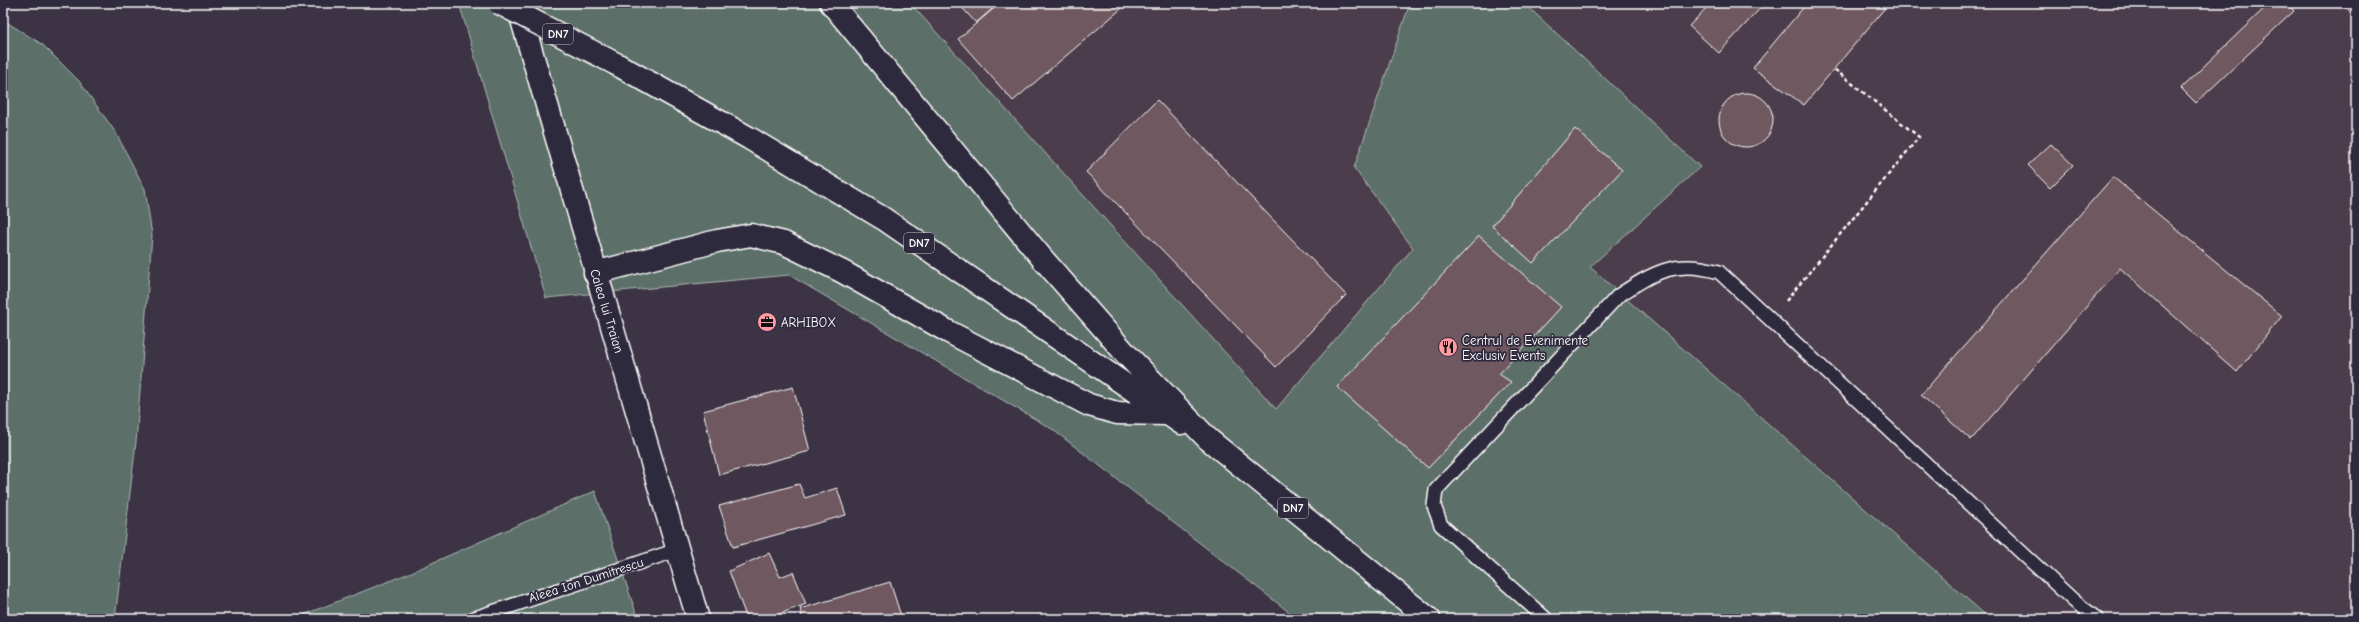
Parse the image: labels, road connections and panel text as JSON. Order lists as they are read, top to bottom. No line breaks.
{"streets":{"main road":["DN7","Calea lui Traian"],"lane":["Aleea Ion Dumitrescu"]},"crossings":[["Calea lui Traian","Aleea Ion Dumitrescu"]],"places":{"office":["ARHIBOX"],"restaurant":["Centrul de Evenimente Exclusiv Events"]}}
